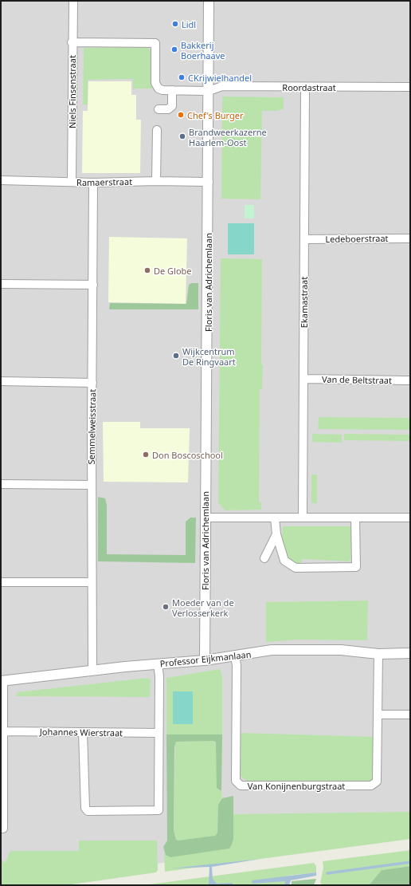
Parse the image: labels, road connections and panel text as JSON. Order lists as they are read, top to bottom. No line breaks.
{"streets":{"street":["Roordastraat","Niels Finsenstraat","Ramaerstraat","Ledeboerstraat","Floris van Adrichemlaan","Ekamastraat","Van de Beltstraat","Semmelweisstraat","Professor Eijkmanlaan","Johannes Wierstraat","Van Konijnenburgstraat"]},"crossings":[["Roordastraat","Niels Finsenstraat"],["Roordastraat","Floris van Adrichemlaan"],["Roordastraat","Ekamastraat"],["Niels Finsenstraat","Ramaerstraat"],["Ramaerstraat","Floris van Adrichemlaan"],["Ramaerstraat","Semmelweisstraat"],["Ledeboerstraat","Ekamastraat"],["Floris van Adrichemlaan","Professor Eijkmanlaan"],["Ekamastraat","Van de Beltstraat"],["Semmelweisstraat","Professor Eijkmanlaan"],["Professor Eijkmanlaan","Van Konijnenburgstraat"]],"places":["Lidl","Bakkerij Boerhaave","CKrijwielhandel","Chef's Burger","Brandweerkazerne Haarlem-Oost","De Globe","Wijkcentrum De Ringvaart","Don Boscoschool","Moeder van de Verlosserkerk"]}
